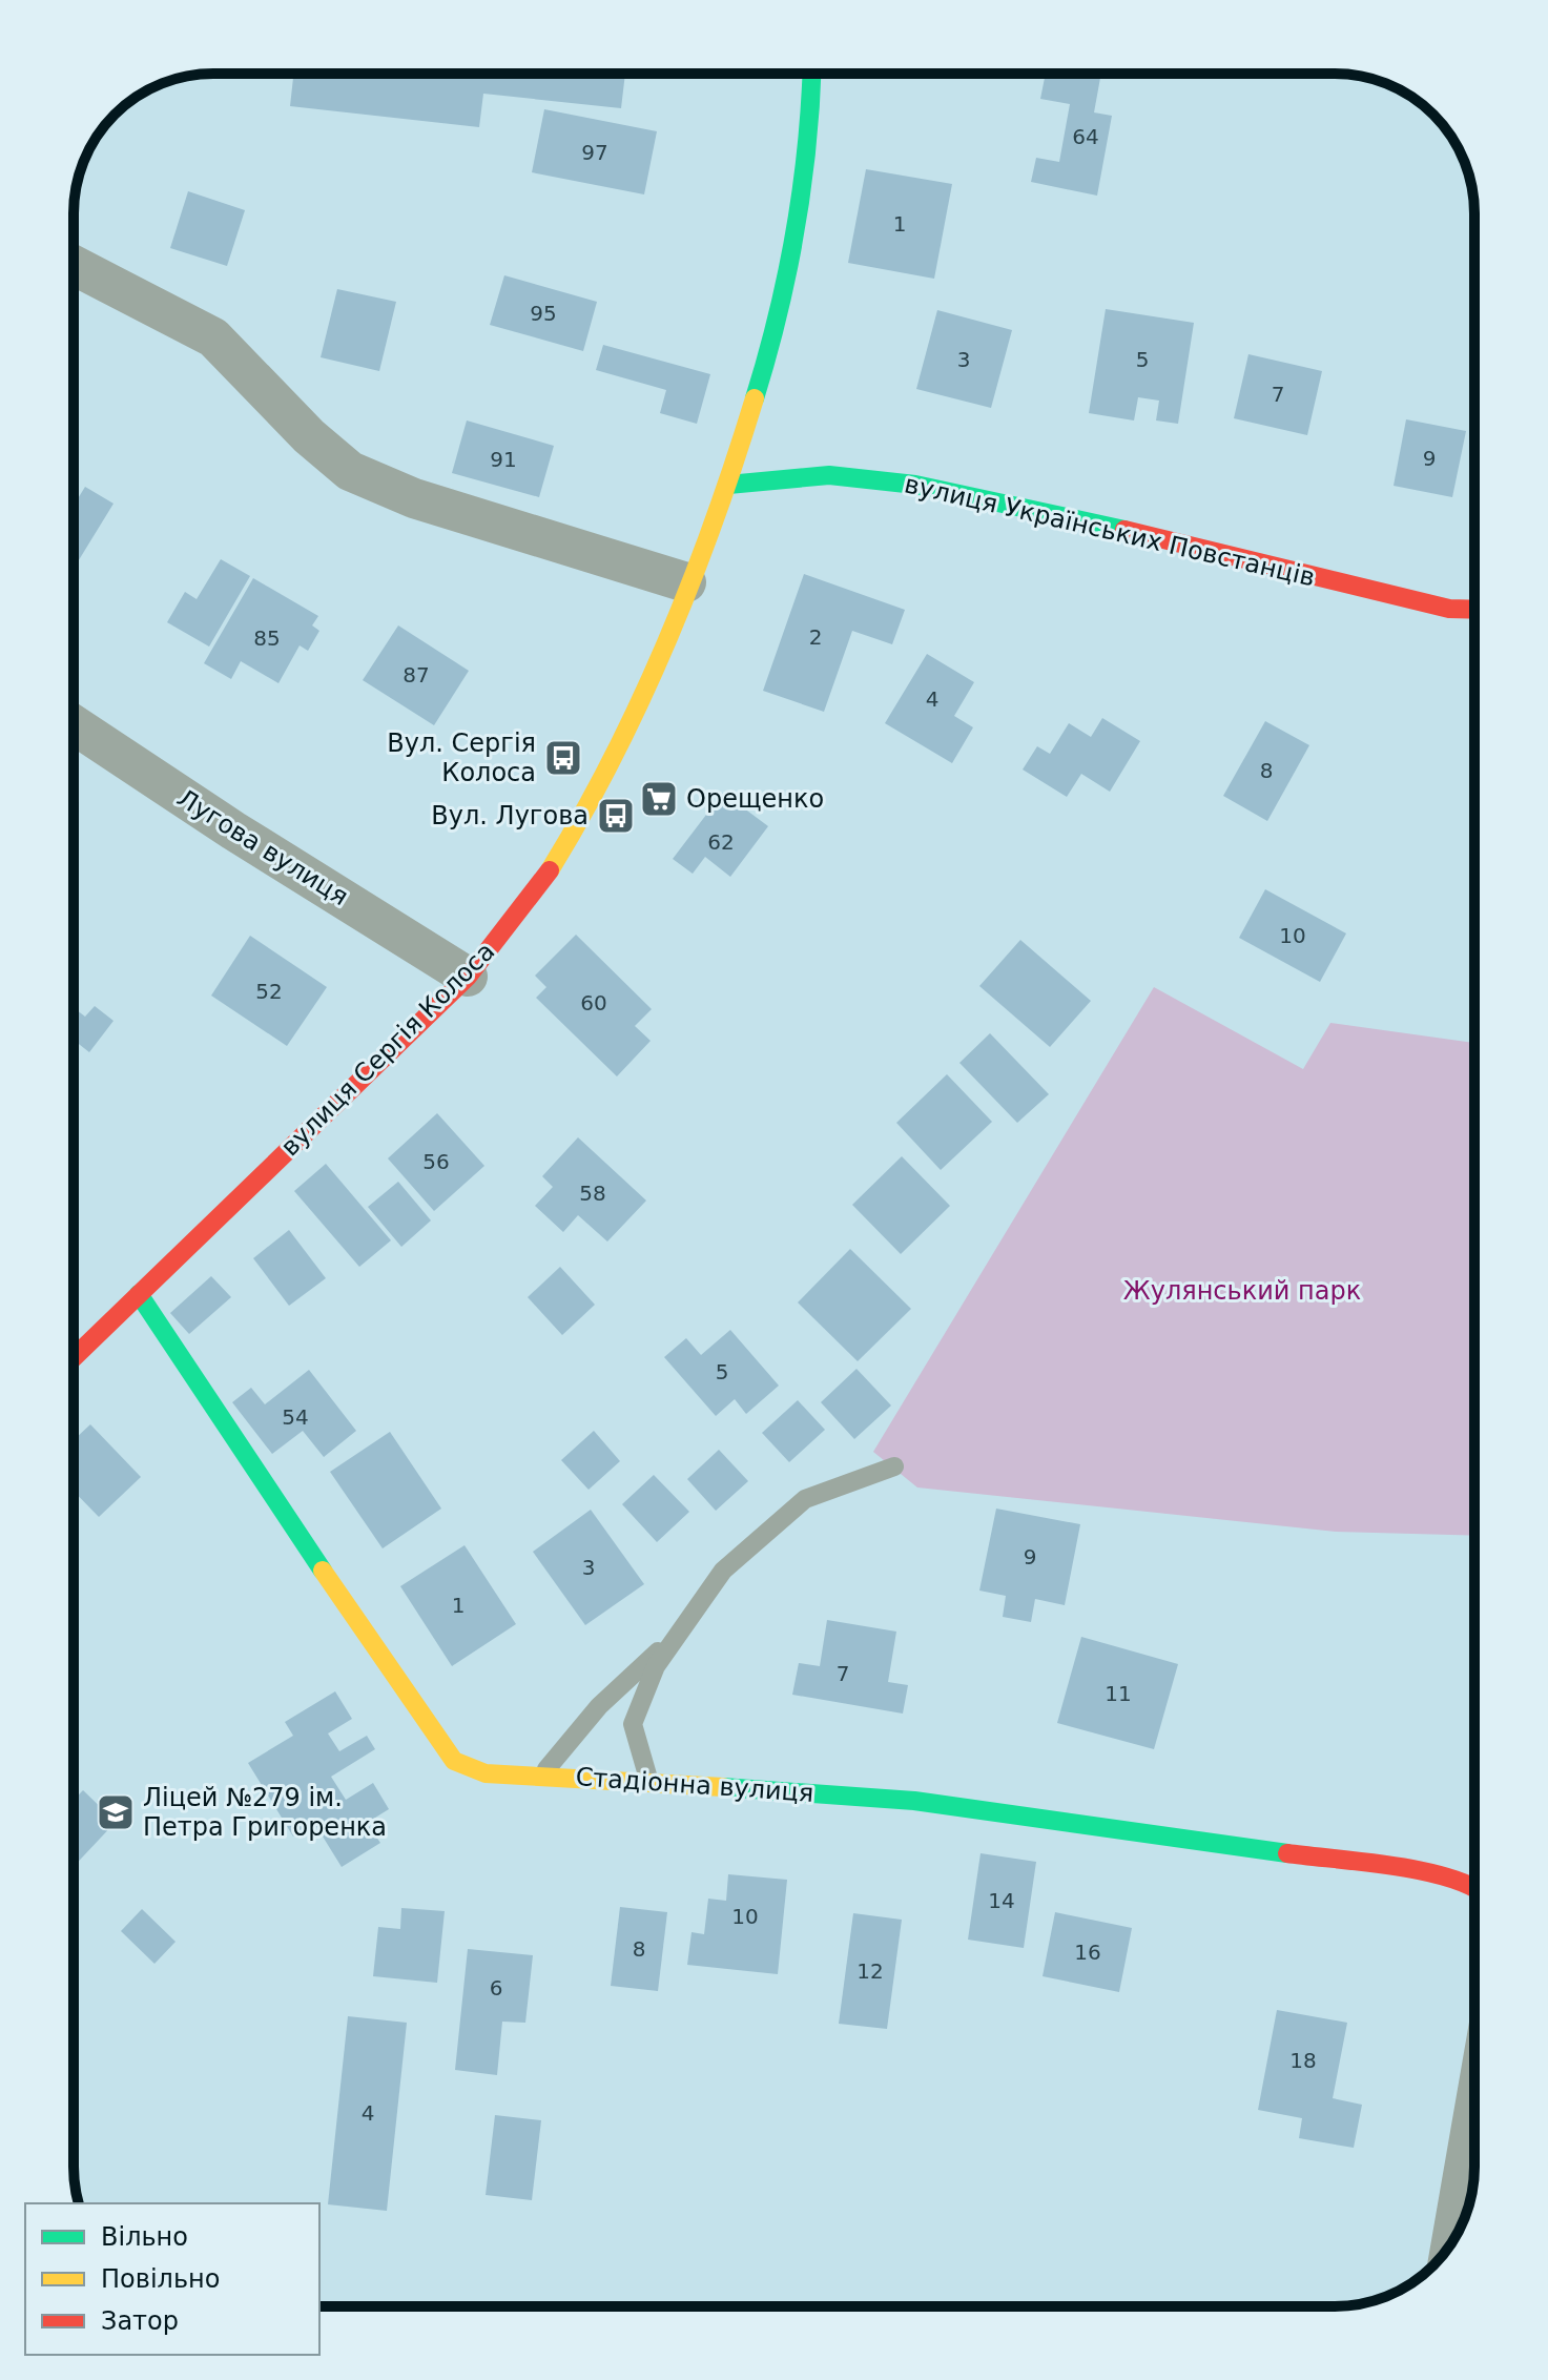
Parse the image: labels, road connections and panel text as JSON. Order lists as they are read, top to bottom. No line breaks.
{"streets":{"street":["вулиця Українських Повстанців","Лугова вулиця","вулиця Сергія Колоса","Стадіонна вулиця"]},"crossings":[["вулиця Українських Повстанців","вулиця Сергія Колоса"],["Лугова вулиця","вулиця Сергія Колоса"],["вулиця Сергія Колоса","Стадіонна вулиця"]],"parks":["Жулянський парк"],"places":{"bus stop":["Вул. Сергія Колоса","Вул. Лугова"],"supermarket":["Орещенко"],"school or university":["Ліцей №279 ім. Петра Григоренка"]},"house_numbers":["64","97","1","95","3","5","7","9","91","2","85","87","4","8","62","10","52","60","56","58","5","54","9","3","1","7","11","14","10","8","16","12","6","18","4"],"legend":["Вільно","Повільно","Затор"]}
